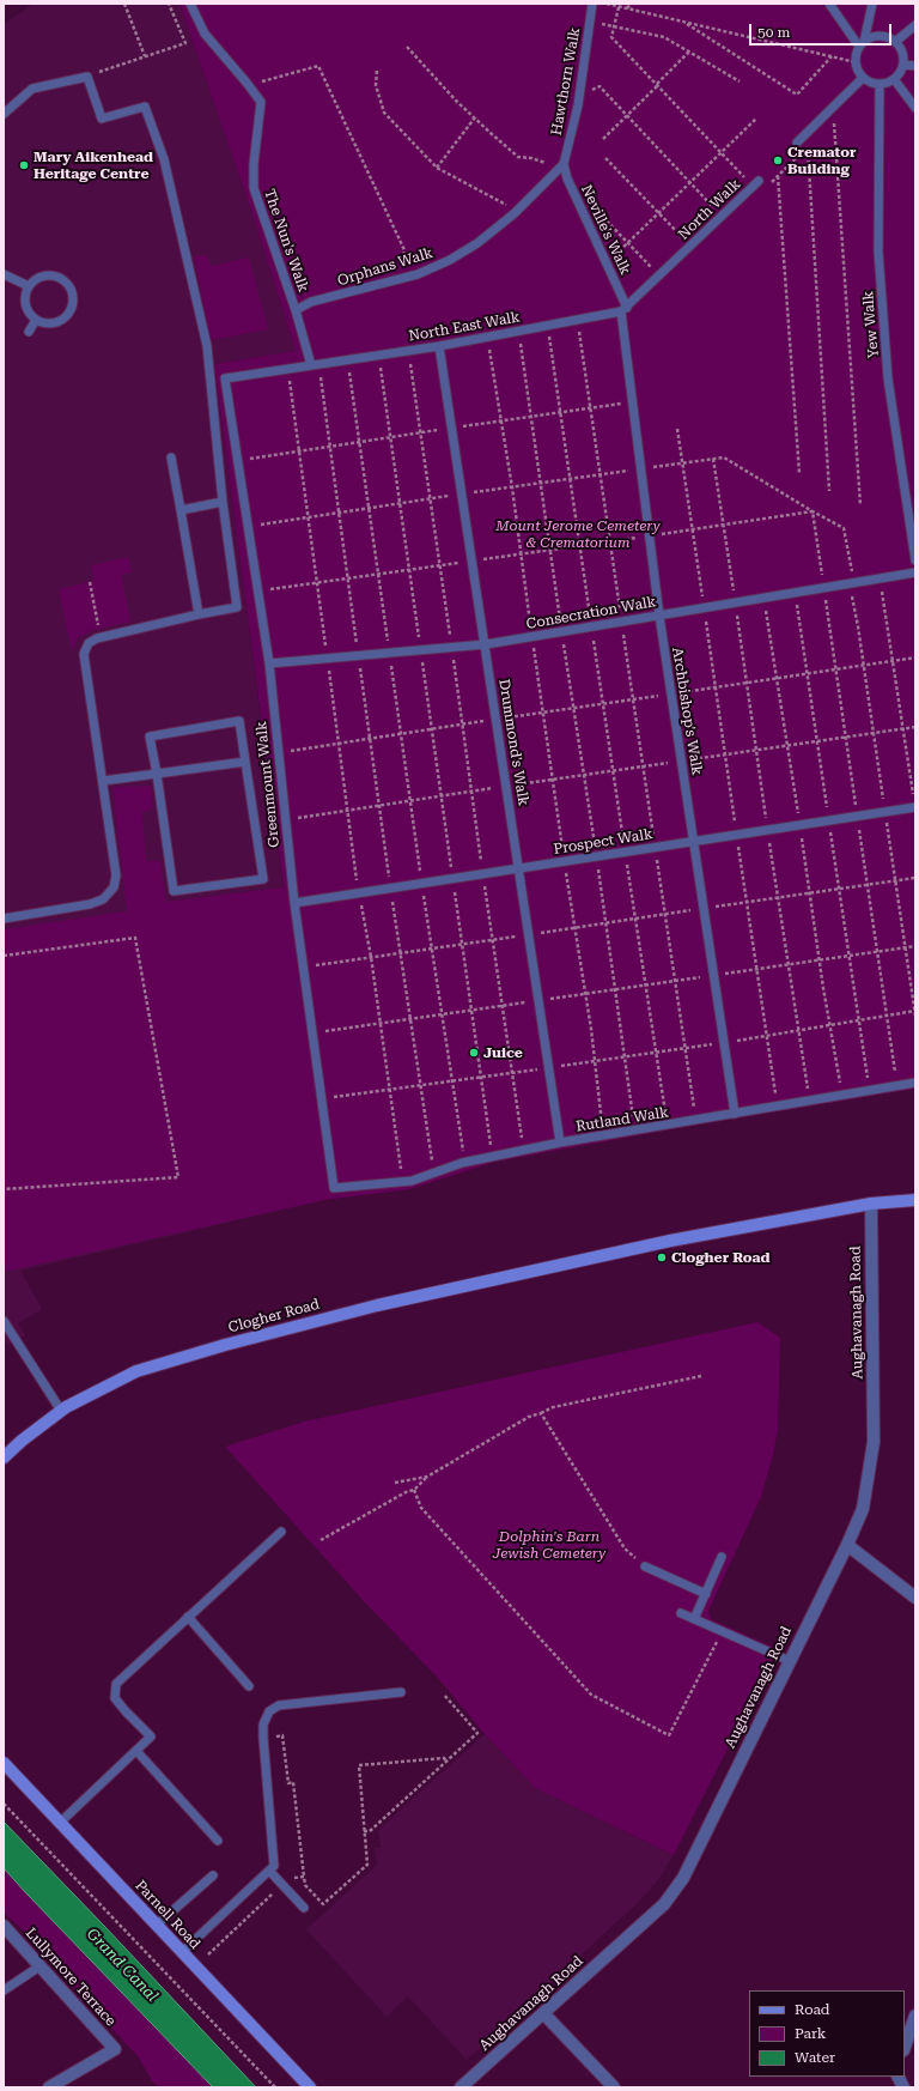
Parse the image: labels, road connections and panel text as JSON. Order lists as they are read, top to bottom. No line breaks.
{"streets":{"street":["Aughavanagh Road","Clogher Road","Parnell Road","Lullymore Terrace"],"lane":["Hawthorn Walk","North Walk","Neville's Walk","The Nun's Walk","Orphans Walk","Yew Walk","North East Walk","Consecration Walk","Archbishop's Walk","Drummond's Walk","Greenmount Walk","Prospect Walk","Rutland Walk"]},"crossings":[["Hawthorn Walk","Neville's Walk"],["Hawthorn Walk","Orphans Walk"],["North Walk","Neville's Walk"],["North Walk","North East Walk"],["North Walk","Archbishop's Walk"],["Neville's Walk","Orphans Walk"],["Neville's Walk","North East Walk"],["Neville's Walk","Archbishop's Walk"],["The Nun's Walk","Orphans Walk"],["The Nun's Walk","North East Walk"],["North East Walk","Archbishop's Walk"],["North East Walk","Drummond's Walk"],["North East Walk","Greenmount Walk"],["Consecration Walk","Archbishop's Walk"],["Consecration Walk","Drummond's Walk"],["Consecration Walk","Greenmount Walk"],["Archbishop's Walk","Prospect Walk"],["Archbishop's Walk","Rutland Walk"],["Drummond's Walk","Prospect Walk"],["Drummond's Walk","Rutland Walk"],["Greenmount Walk","Prospect Walk"],["Greenmount Walk","Rutland Walk"],["Aughavanagh Road","Clogher Road"]],"water":["Grand Canal"],"parks":["Mount Jerome Cemetery & Crematorium","Dolphin's Barn Jewish Cemetery"],"places":["Cremator Building","Mary Aikenhead Heritage Centre","Juice","Clogher Road"],"legend":["Road","Park","Water"],"scale_bar":"50 m"}
